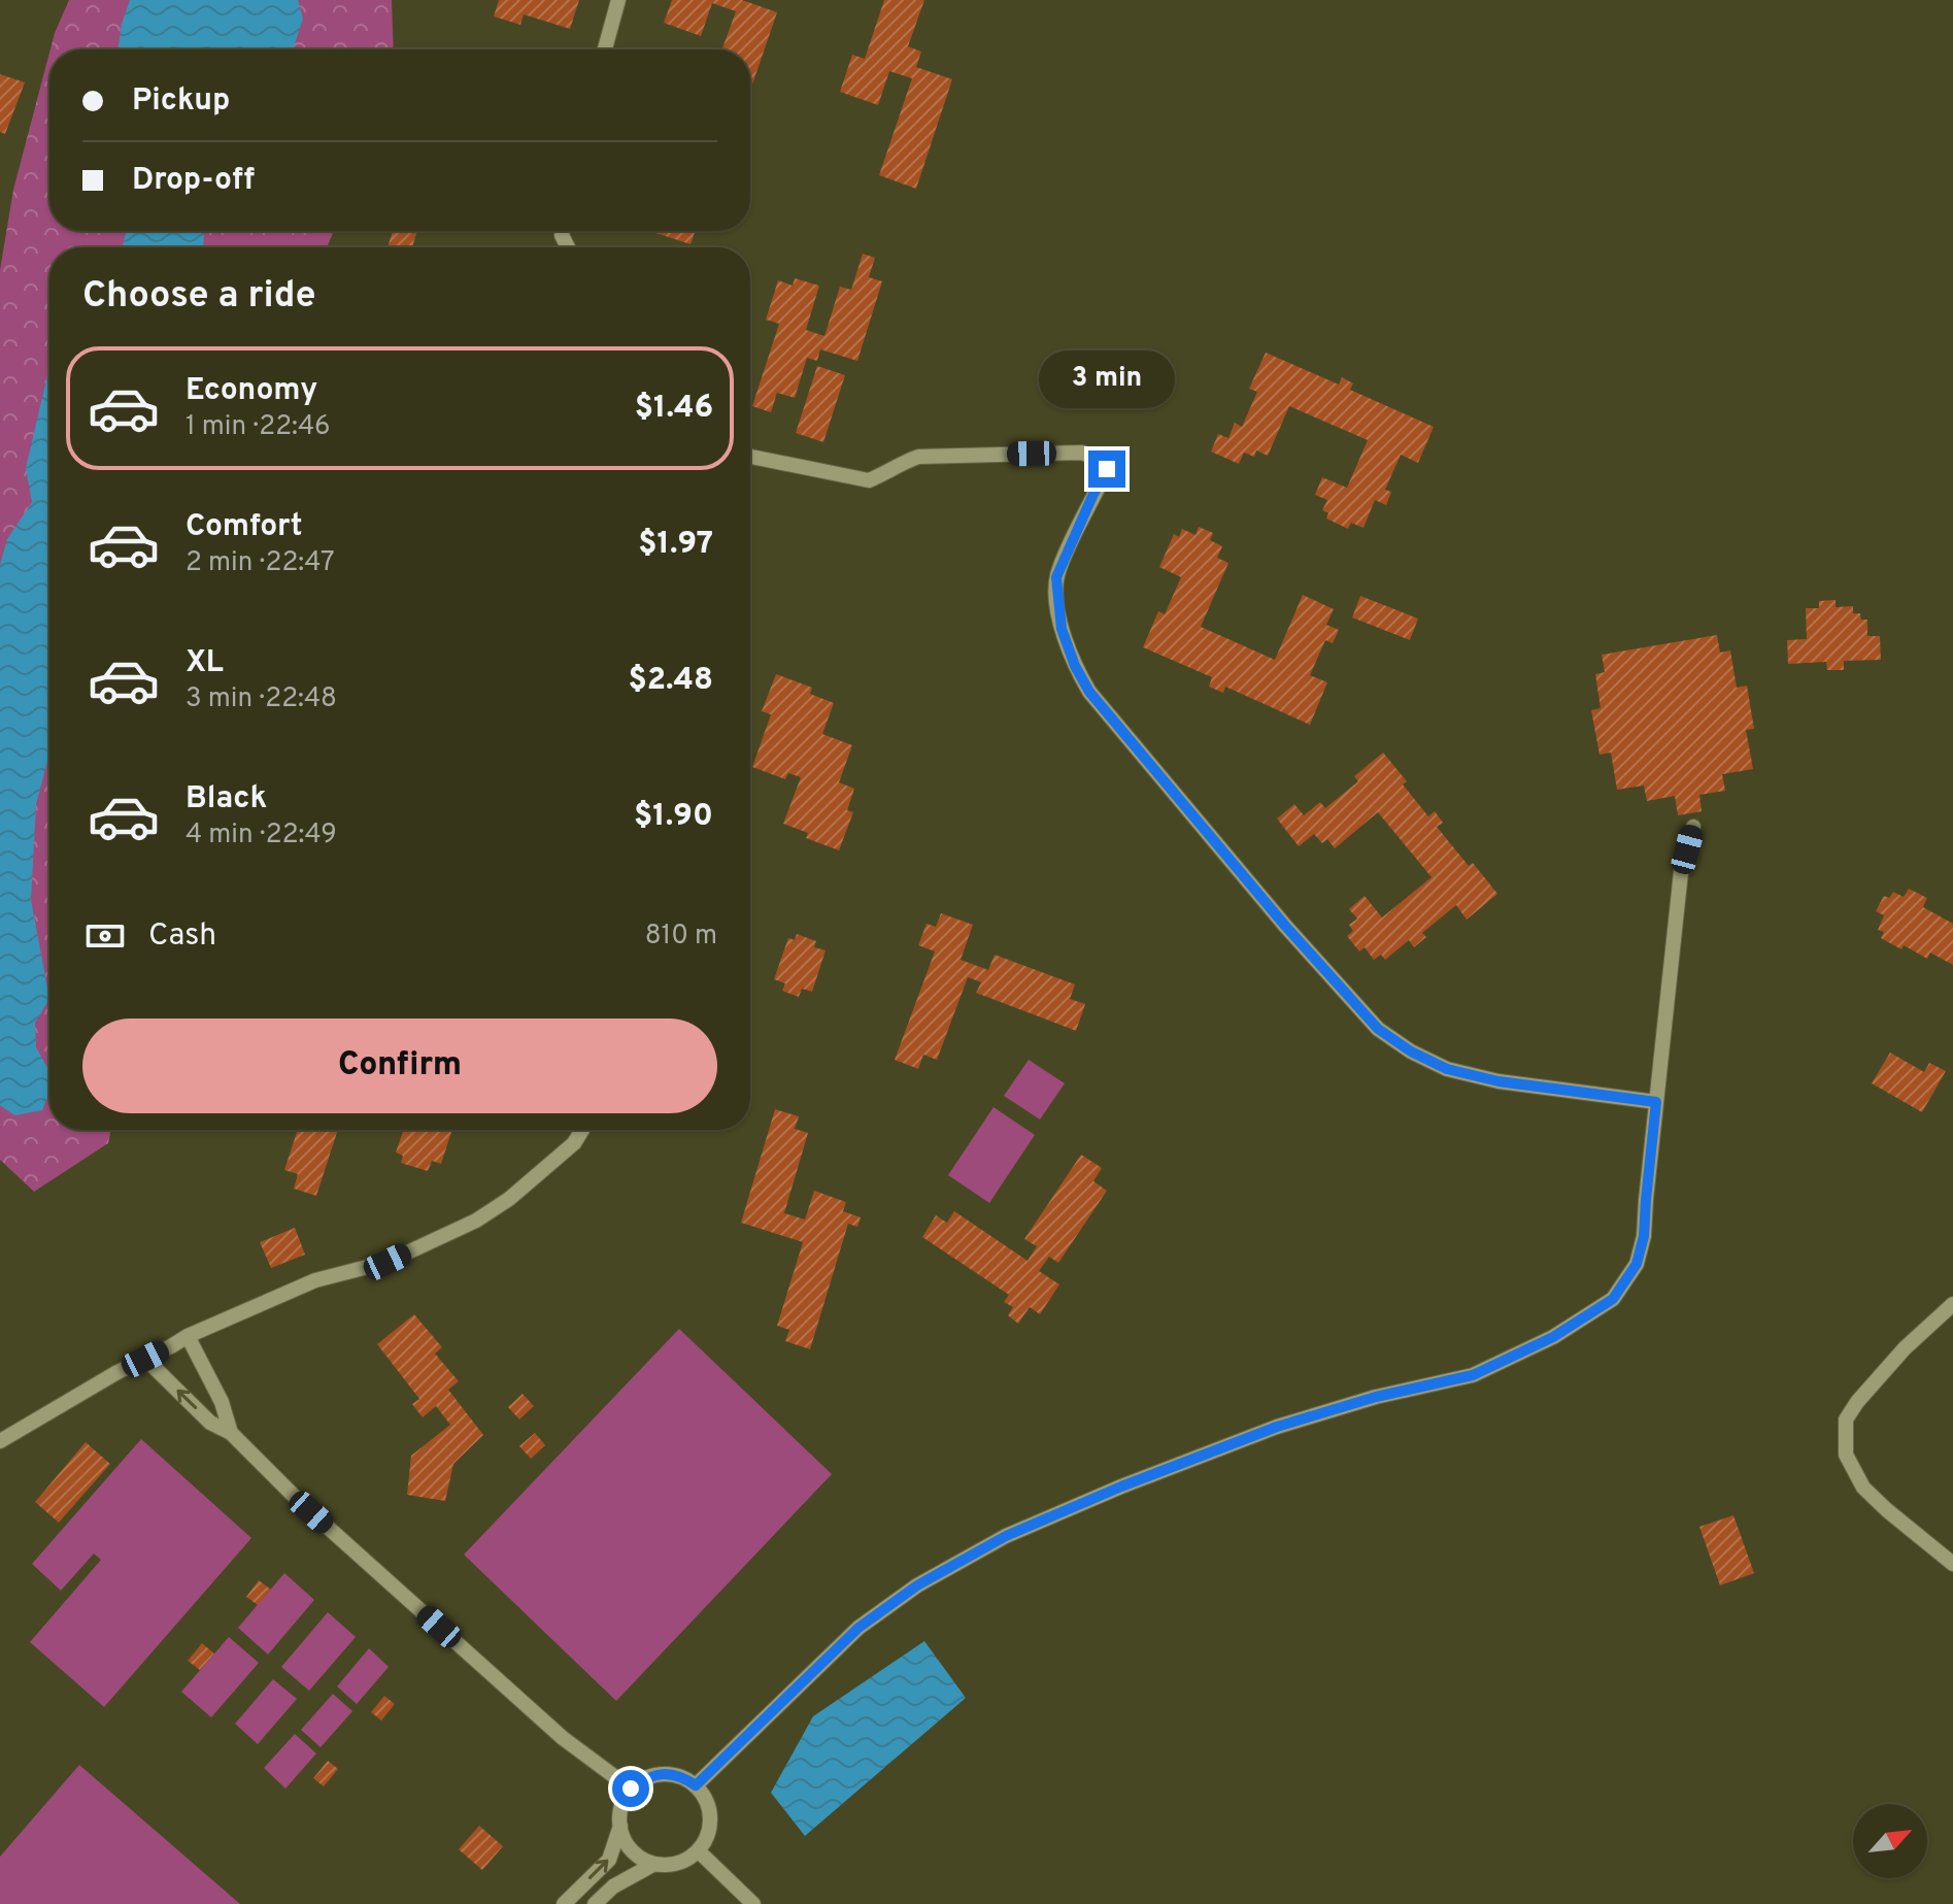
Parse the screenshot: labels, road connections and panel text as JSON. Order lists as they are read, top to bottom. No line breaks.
{"north":"top right","page":{"banner":["Pickup","Drop-off"],"heading":"Choose a ride","list":[{"name":"Economy","note":"1 min · 22:46","value":"$1.46"},{"name":"Comfort","note":"2 min · 22:47","value":"$1.97"},{"name":"XL","note":"3 min · 22:48","value":"$2.48"},{"name":"Black","note":"4 min · 22:49","value":"$1.90"}],"bubble":"3 min","pay":["Cash","810 m"],"buttons":"Confirm"}}
